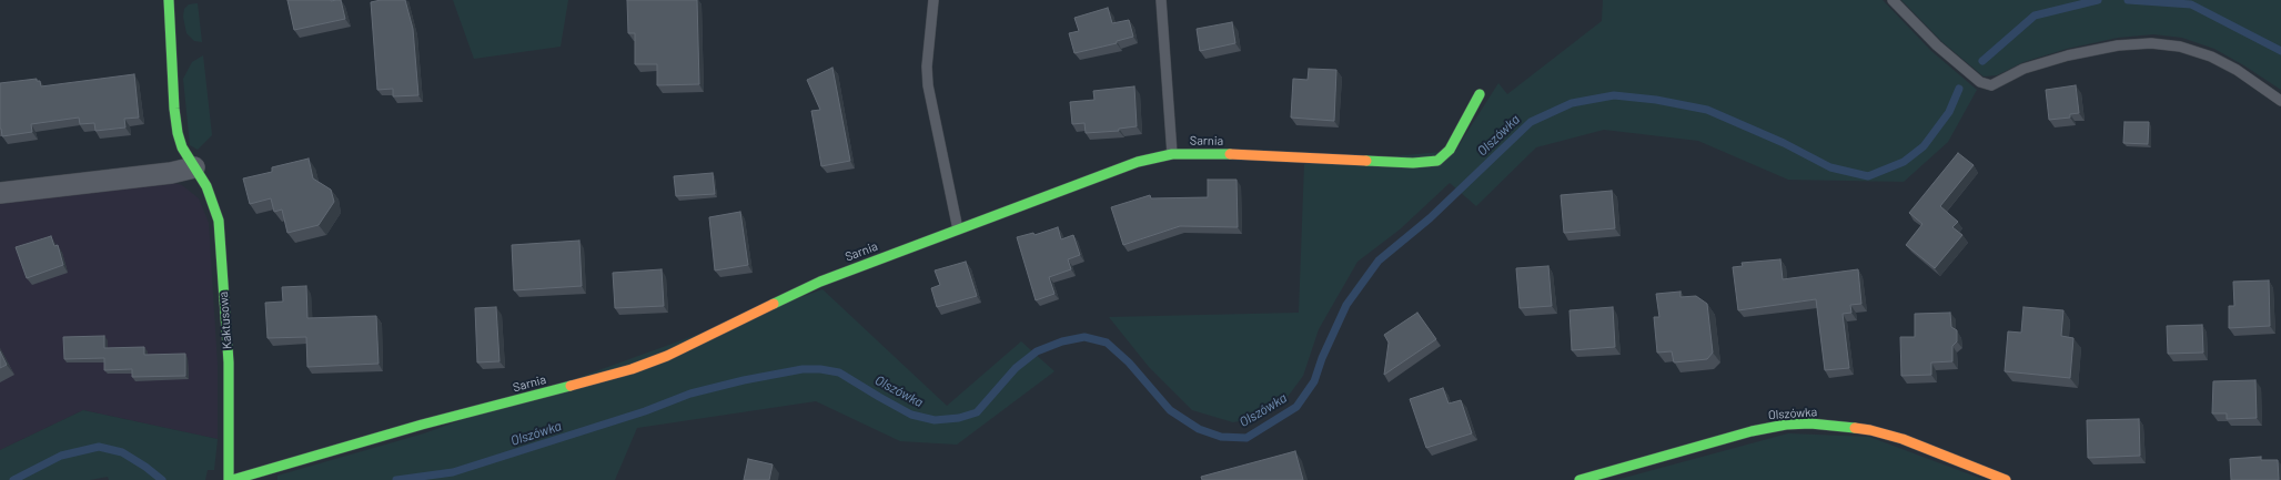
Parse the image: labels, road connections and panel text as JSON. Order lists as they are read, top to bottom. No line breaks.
{"streets":{"street":["Sarnia","Kaktusowa","Olszówka"]},"water":["Olszówka"]}
